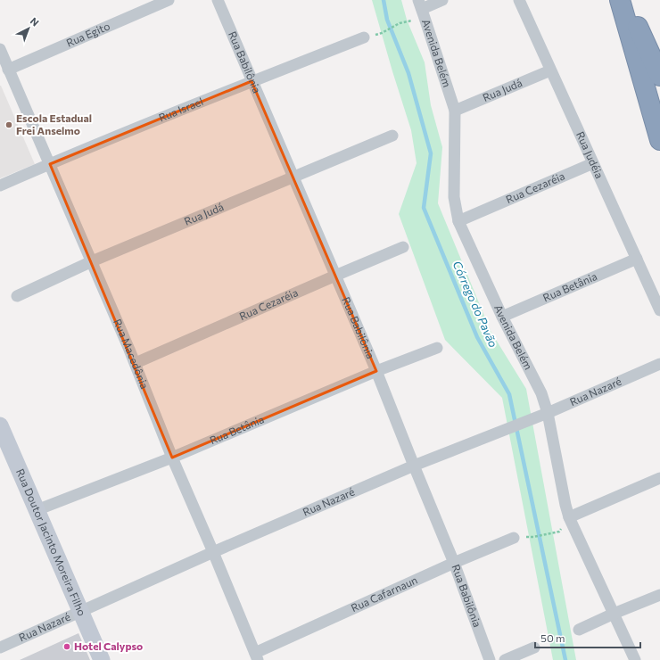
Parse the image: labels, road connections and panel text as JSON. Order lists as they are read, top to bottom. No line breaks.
{"streets":{"street":["Rua Egito","Avenida Belém","Rua Babilônia","Rua Judá","Rua Israel","Rua Judéia","Rua Cezaréia","Rua Betânia","Rua Macedônia","Rua Nazaré","Rua Doutor Jacinto Moreira Filho","Rua Cafarnaun"]},"crossings":[["Rua Egito","Rua Macedônia"],["Avenida Belém","Rua Judá"],["Avenida Belém","Rua Cezaréia"],["Avenida Belém","Rua Betânia"],["Avenida Belém","Rua Nazaré"],["Rua Babilônia","Rua Judá"],["Rua Babilônia","Rua Israel"],["Rua Babilônia","Rua Cezaréia"],["Rua Babilônia","Rua Betânia"],["Rua Babilônia","Rua Nazaré"],["Rua Babilônia","Rua Cafarnaun"],["Rua Judá","Rua Judéia"],["Rua Judá","Rua Macedônia"],["Rua Israel","Rua Macedônia"],["Rua Judéia","Rua Cezaréia"],["Rua Judéia","Rua Betânia"],["Rua Cezaréia","Rua Macedônia"],["Rua Betânia","Rua Macedônia"],["Rua Betânia","Rua Doutor Jacinto Moreira Filho"],["Rua Macedônia","Rua Nazaré"],["Rua Macedônia","Rua Cafarnaun"],["Rua Nazaré","Rua Doutor Jacinto Moreira Filho"]],"water":["Córrego do Pavão"],"places":["Escola Estadual Frei Anselmo","Hotel Calypso"],"scale_bar":"50 m","north":"top right"}
